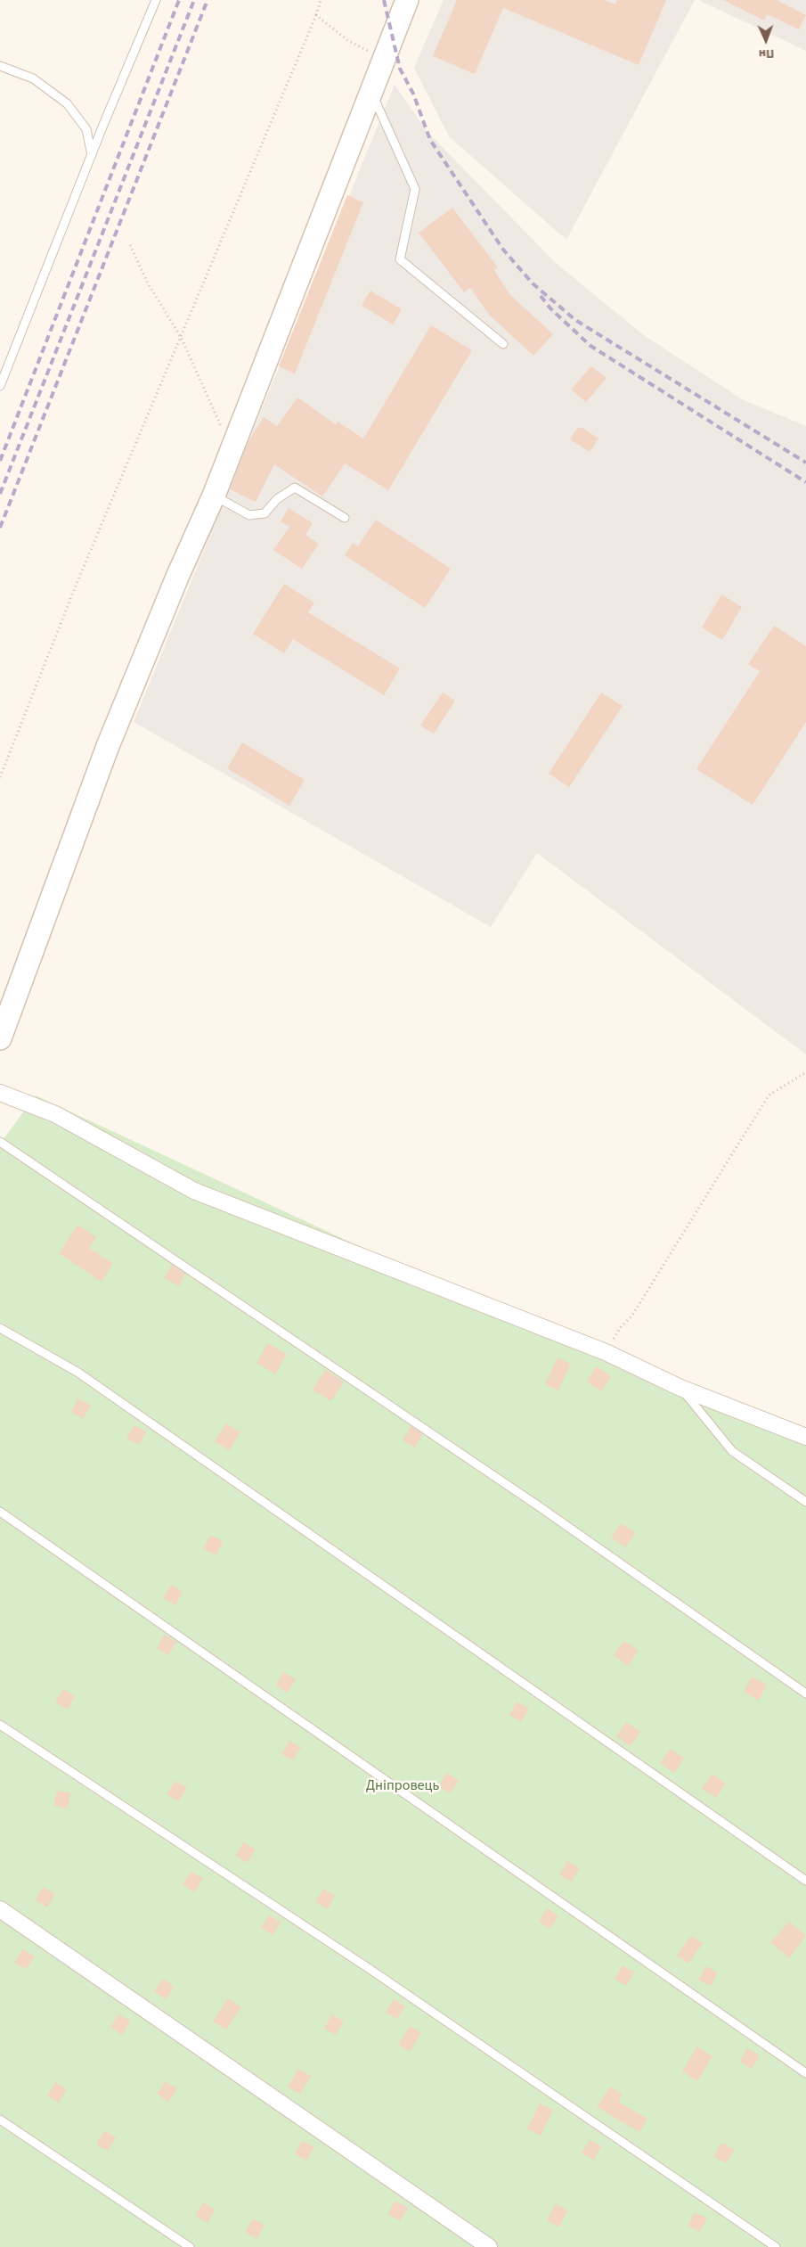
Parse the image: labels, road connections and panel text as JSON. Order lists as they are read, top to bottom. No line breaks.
{"parks":["Дніпровець"],"north":"bottom"}
